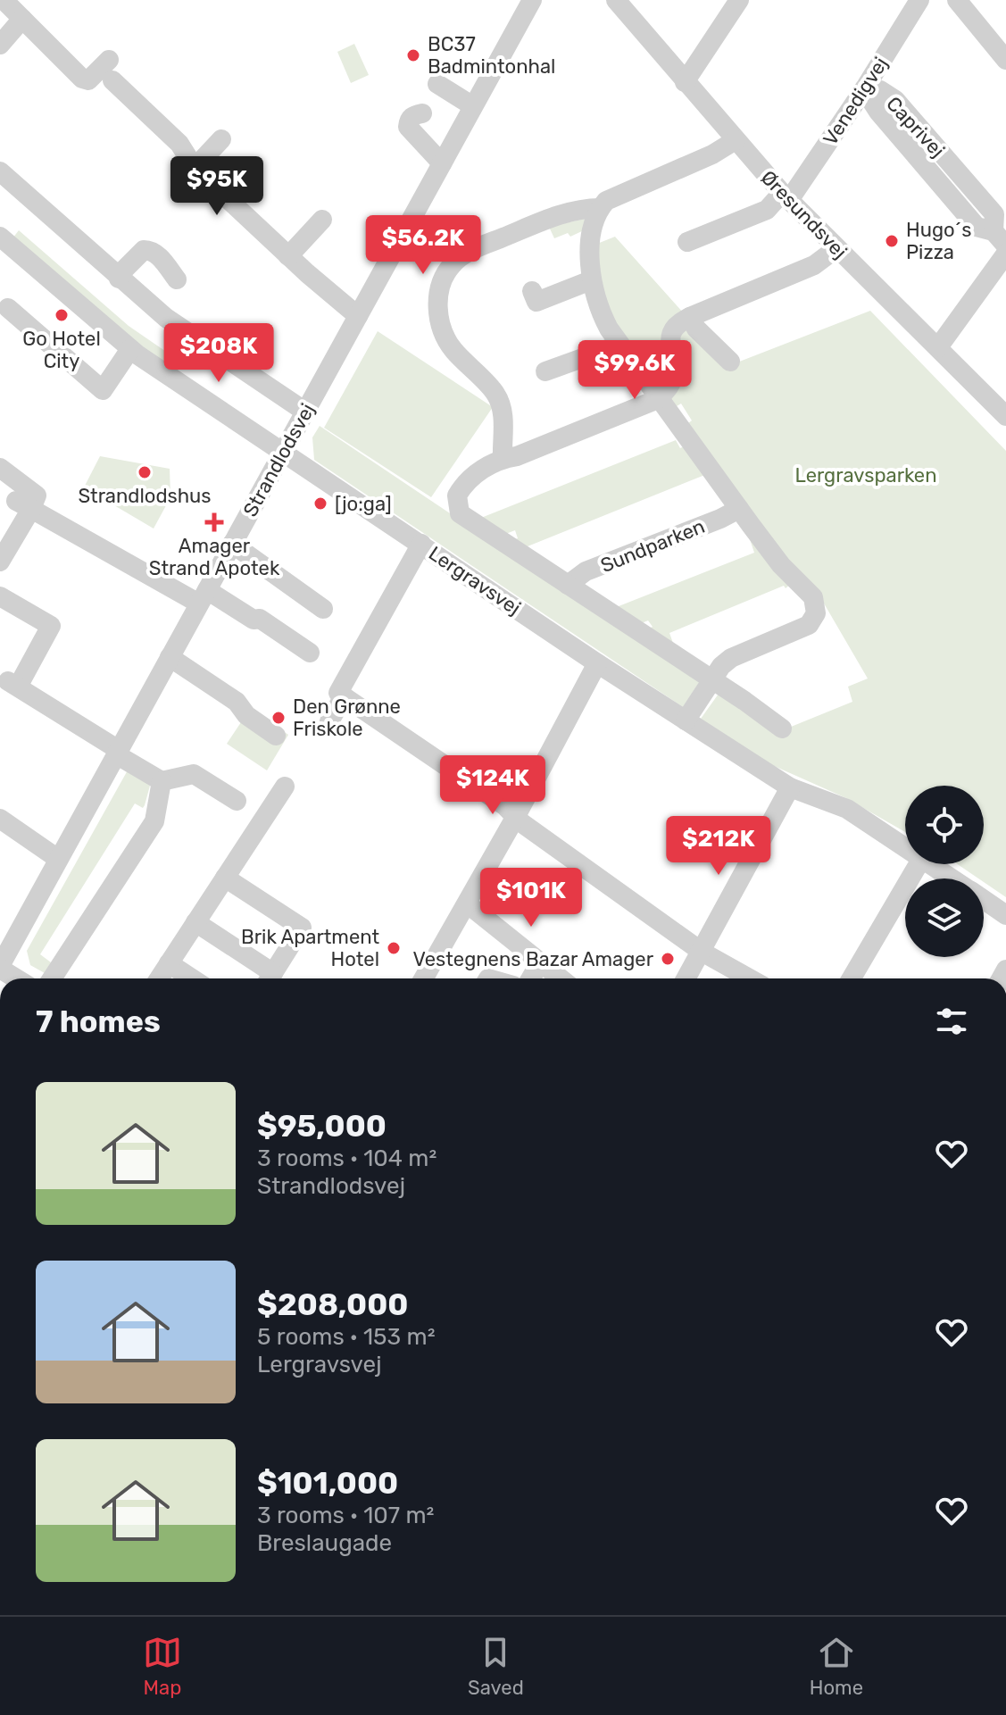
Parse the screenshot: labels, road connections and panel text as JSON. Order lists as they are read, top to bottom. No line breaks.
{"streets":{"street":["Venedigvej","Caprivej","Øresundsvej","Strandlodsvej","Sundparken","Lergravsvej"]},"crossings":[["Venedigvej","Caprivej"],["Venedigvej","Øresundsvej"],["Strandlodsvej","Lergravsvej"]],"parks":["Lergravsparken"],"places":{"other":["BC37 Badmintonhal","Hugo´s Pizza","Go Hotel City","Strandlodshus","[jo:ga]","Den Grønne Friskole","Brik Apartment Hotel","Vestegnens Bazar Amager"],"health":["Amager Strand Apotek"]},"page":{"price":["$95K","$56.2K","$208K","$99.6K","$124K","$212K","$101K"],"heading":"7 homes","list":[{"name":"$95,000","note":"3 rooms · 104 m² · Strandlodsvej"},{"name":"$208,000","note":"5 rooms · 153 m² · Lergravsvej"},{"name":"$101,000","note":"3 rooms · 107 m² · Breslaugade"}],"tabs":["Map","Saved","Home"]}}
